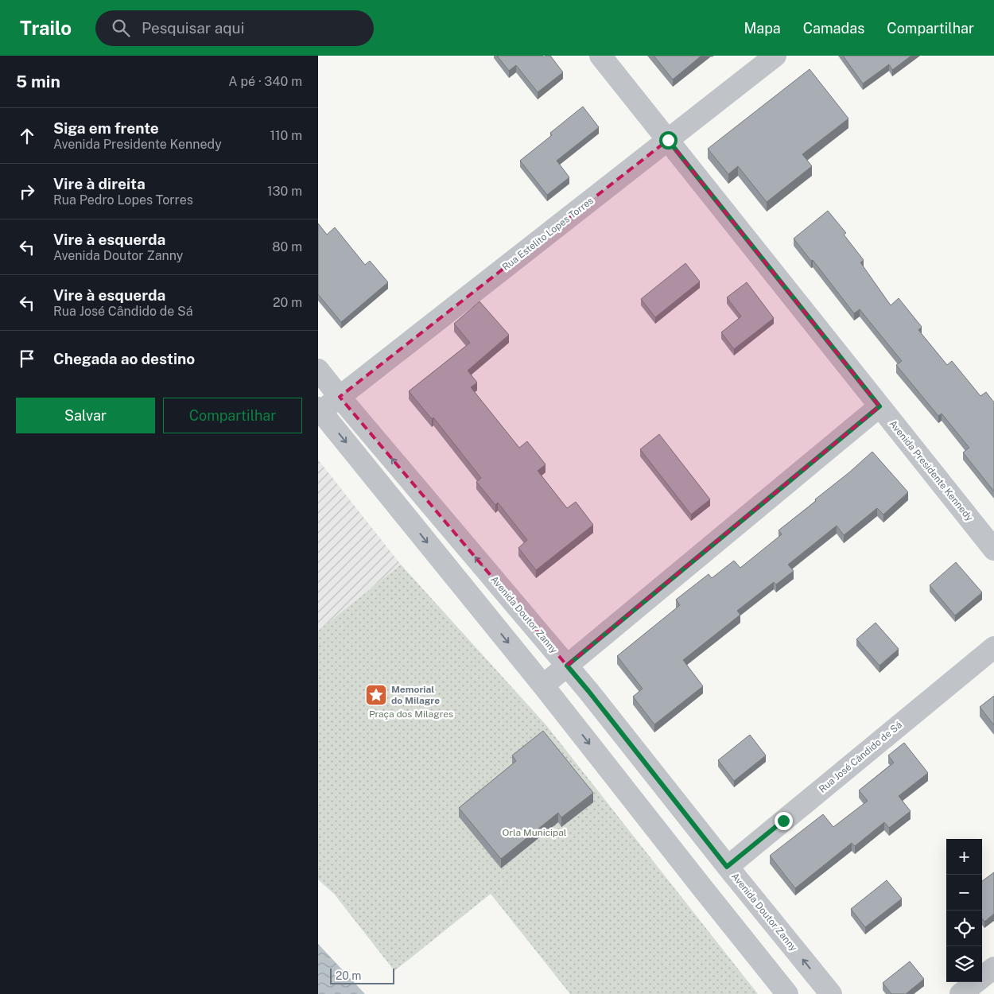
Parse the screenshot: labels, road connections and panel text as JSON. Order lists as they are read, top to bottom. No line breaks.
{"streets":{"street":["Rua Estelito Lopes Torres","Avenida Presidente Kennedy","Avenida Doutor Zanny","Rua José Cândido de Sá"]},"crossings":[["Rua Estelito Lopes Torres","Avenida Presidente Kennedy"],["Rua Estelito Lopes Torres","Avenida Doutor Zanny"],["Avenida Doutor Zanny","Rua José Cândido de Sá"]],"parks":["Praça dos Milagres","Orla Municipal"],"places":{"place":["Memorial do Milagre"]},"scale_bar":"20 m","page":{"header":"Trailo","search":"Pesquisar aqui","nav":["Mapa","Camadas","Compartilhar"],"heading":["5 min","A pé · 340 m"],"list":[["Siga em frente","Avenida Presidente Kennedy","110 m"],["Vire à direita","Rua Pedro Lopes Torres","130 m"],["Vire à esquerda","Avenida Doutor Zanny","80 m"],["Vire à esquerda","Rua José Cândido de Sá","20 m"],"Chegada ao destino"],"buttons":["Salvar","Compartilhar"],"map_buttons":["+","−"],"scale":"20 m"}}
